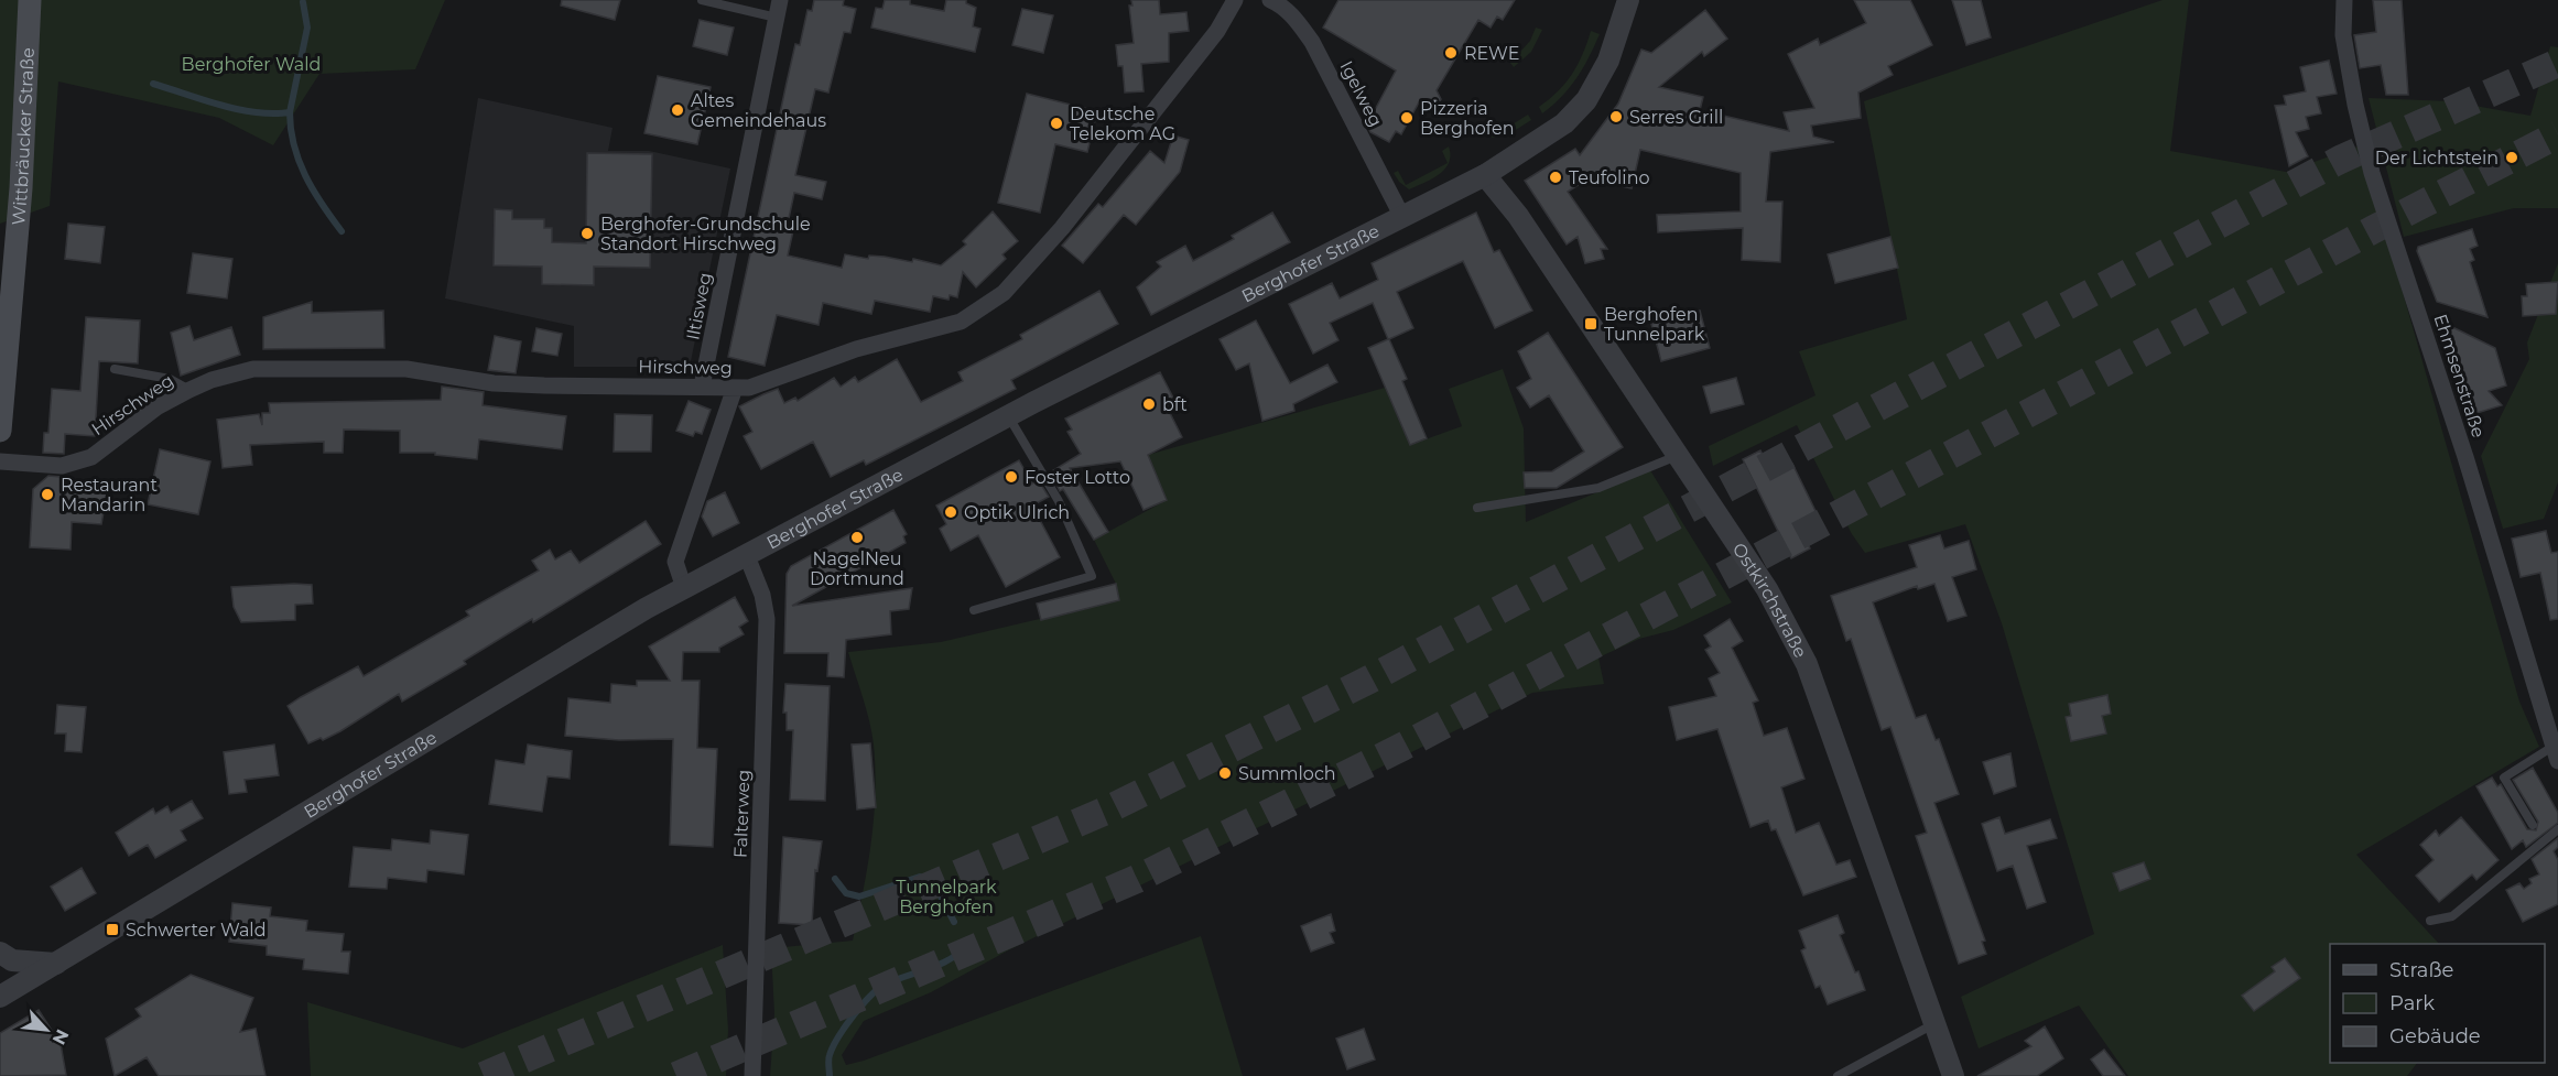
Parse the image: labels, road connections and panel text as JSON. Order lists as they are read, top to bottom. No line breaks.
{"streets":{"main road":["Wittbräucker Straße"],"street":["Igelweg","Berghofer Straße","Iltisweg","Hirschweg","Ehmsenstraße","Ostkirchstraße","Falterweg"]},"crossings":[["Igelweg","Berghofer Straße"],["Berghofer Straße","Ostkirchstraße"],["Berghofer Straße","Falterweg"],["Iltisweg","Hirschweg"]],"parks":["Berghofer Wald","Tunnelpark Berghofen"],"places":{"other":["REWE","Altes Gemeindehaus","Serres Grill","Pizzeria Berghofen","Deutsche Telekom AG","Der Lichtstein","Teufolino","Berghofer-Grundschule Standort Hirschweg","bft","Foster Lotto","Restaurant Mandarin","Optik Ulrich","NagelNeu Dortmund","Summloch"],"transit":["Berghofen Tunnelpark","Schwerter Wald"]},"legend":["Straße","Park","Gebäude"],"north":"bottom right"}
